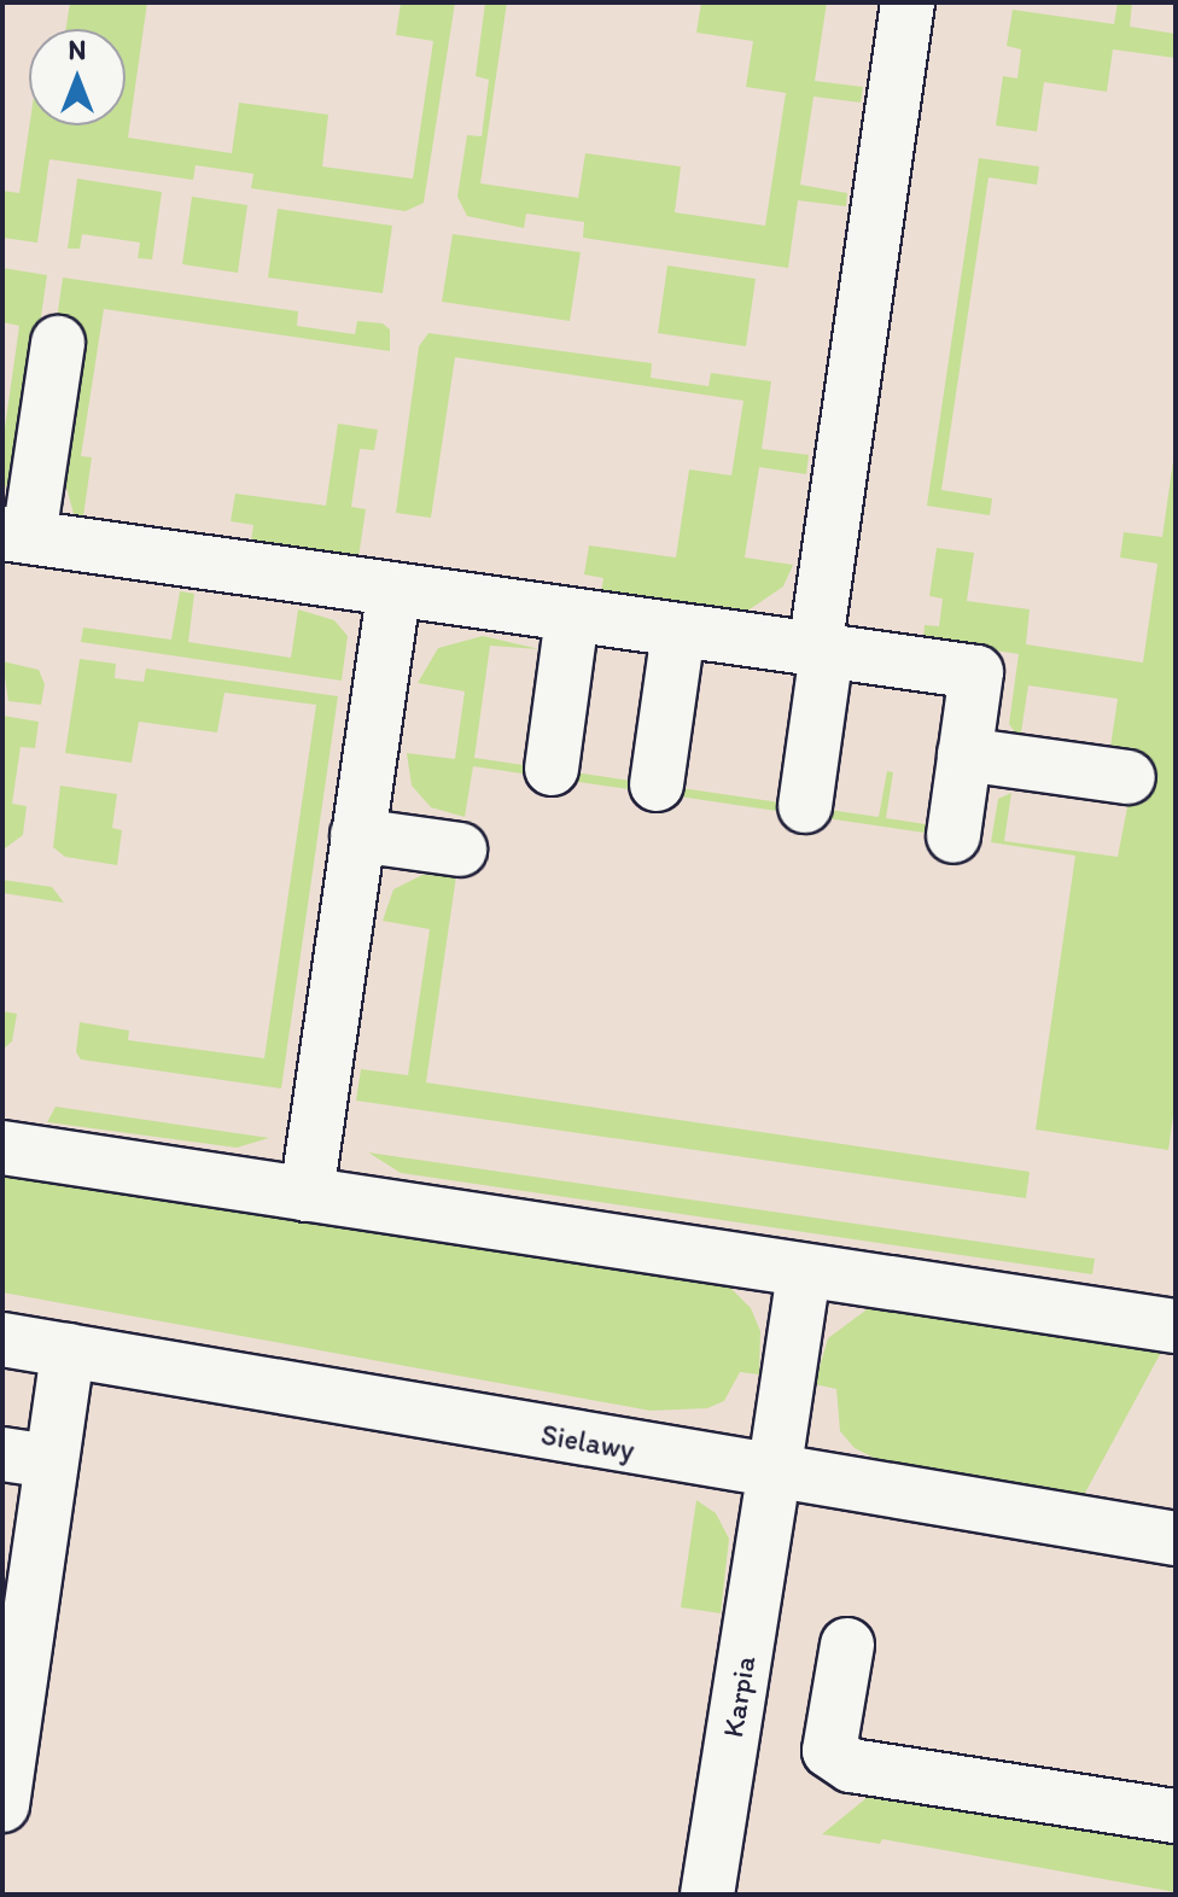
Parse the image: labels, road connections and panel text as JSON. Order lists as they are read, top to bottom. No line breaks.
{"streets":{"street":["Sielawy","Karpia"]},"crossings":[["Sielawy","Karpia"]],"north":"top"}
